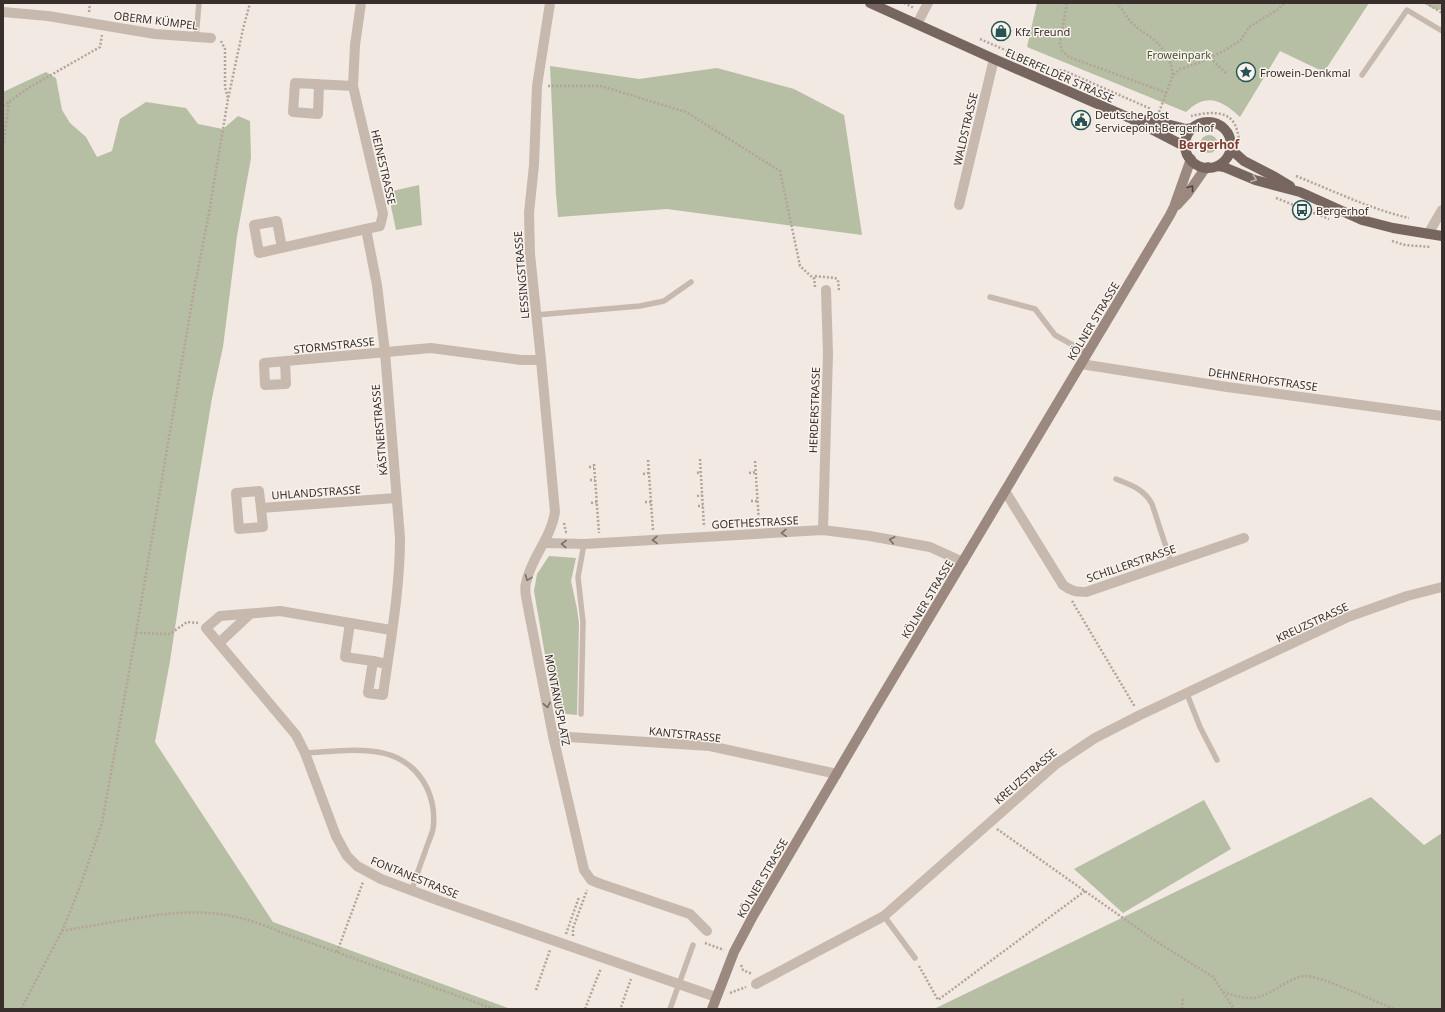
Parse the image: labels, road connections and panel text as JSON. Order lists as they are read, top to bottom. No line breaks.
{"streets":{"main road":["ELBERFELDER STRASSE","KÖLNER STRASSE"],"street":["OBERM KÜMPEL","WALDSTRASSE","HEINESTRASSE","LESSINGSTRASSE","STORMSTRASSE","DEHNERHOFSTRASSE","HERDERSTRASSE","KÄSTNERSTRASSE","UHLANDSTRASSE","GOETHESTRASSE","SCHILLERSTRASSE","KREUZSTRASSE","MONTANUSPLATZ","KANTSTRASSE","FONTANESTRASSE"]},"crossings":[["ELBERFELDER STRASSE","WALDSTRASSE"],["ELBERFELDER STRASSE","KÖLNER STRASSE"],["HEINESTRASSE","KÄSTNERSTRASSE"],["LESSINGSTRASSE","STORMSTRASSE"],["LESSINGSTRASSE","GOETHESTRASSE"],["LESSINGSTRASSE","MONTANUSPLATZ"],["KÖLNER STRASSE","DEHNERHOFSTRASSE"],["KÖLNER STRASSE","GOETHESTRASSE"],["KÖLNER STRASSE","KANTSTRASSE"],["KÖLNER STRASSE","FONTANESTRASSE"],["STORMSTRASSE","KÄSTNERSTRASSE"],["HERDERSTRASSE","GOETHESTRASSE"],["KÄSTNERSTRASSE","UHLANDSTRASSE"],["GOETHESTRASSE","MONTANUSPLATZ"],["MONTANUSPLATZ","KANTSTRASSE"]],"one_way":["GOETHESTRASSE","MONTANUSPLATZ"],"districts":["Bergerhof"],"parks":["Froweinpark"],"places":{"shop":["Kfz Freund"],"place":["Frowein-Denkmal"],"public building":["Deutsche Post Servicepoint Bergerhof"],"bus stop":["Bergerhof"]}}
